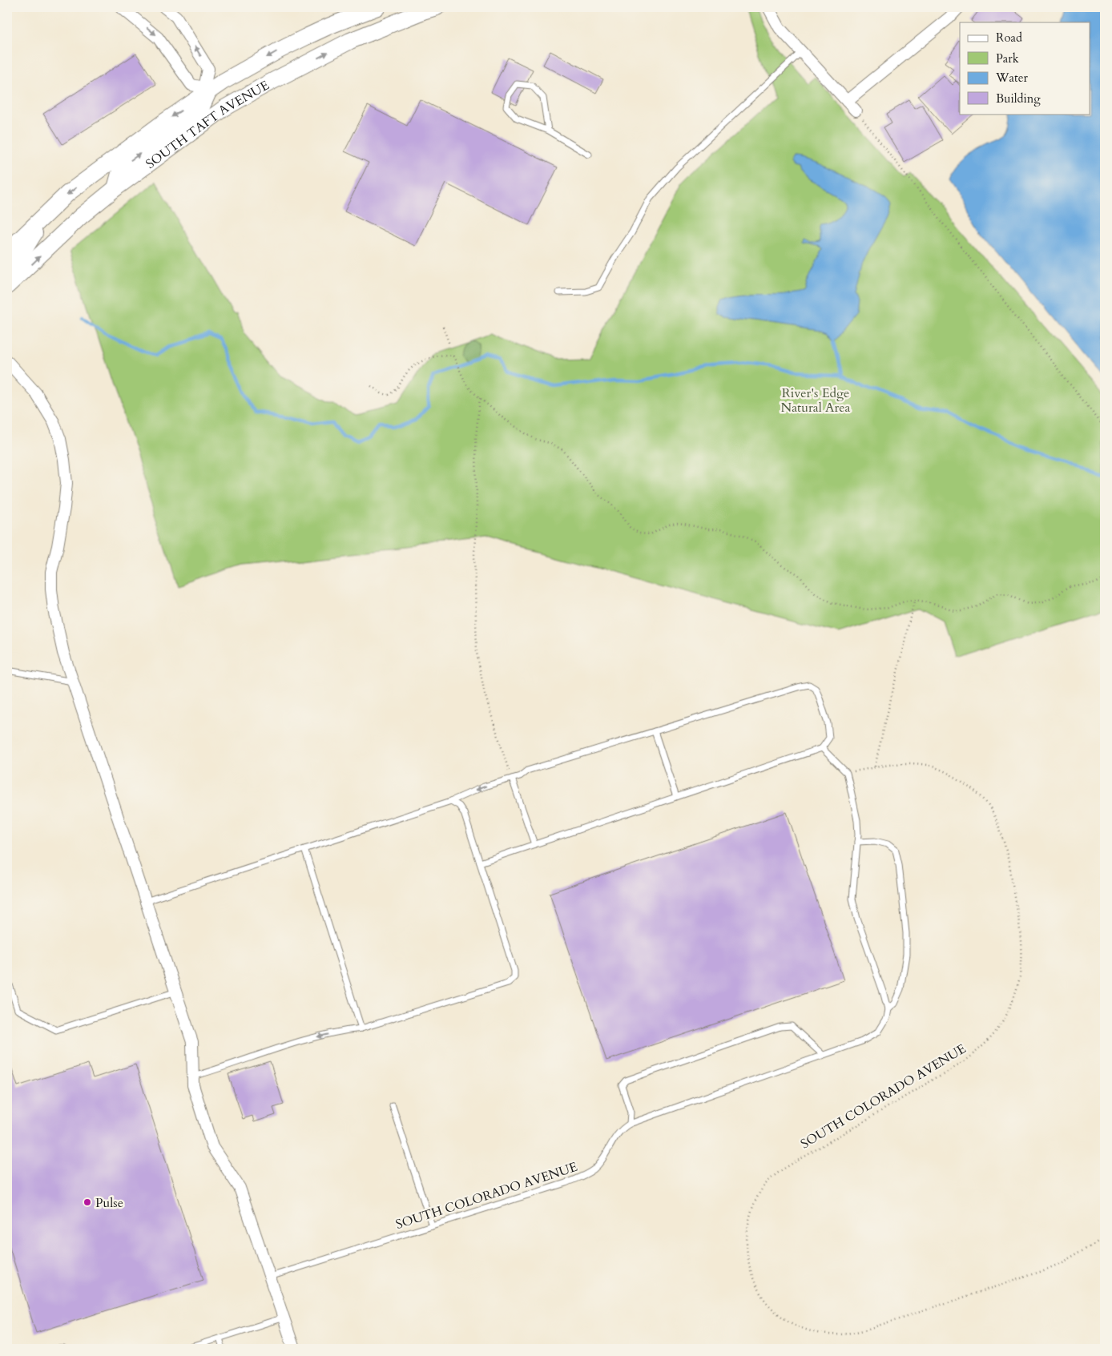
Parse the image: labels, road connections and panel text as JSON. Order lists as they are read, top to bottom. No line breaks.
{"streets":{"main road":["SOUTH TAFT AVENUE"],"lane":["SOUTH COLORADO AVENUE"]},"parks":["River's Edge Natural Area"],"places":["Pulse"],"legend":["Road","Park","Water","Building"]}
